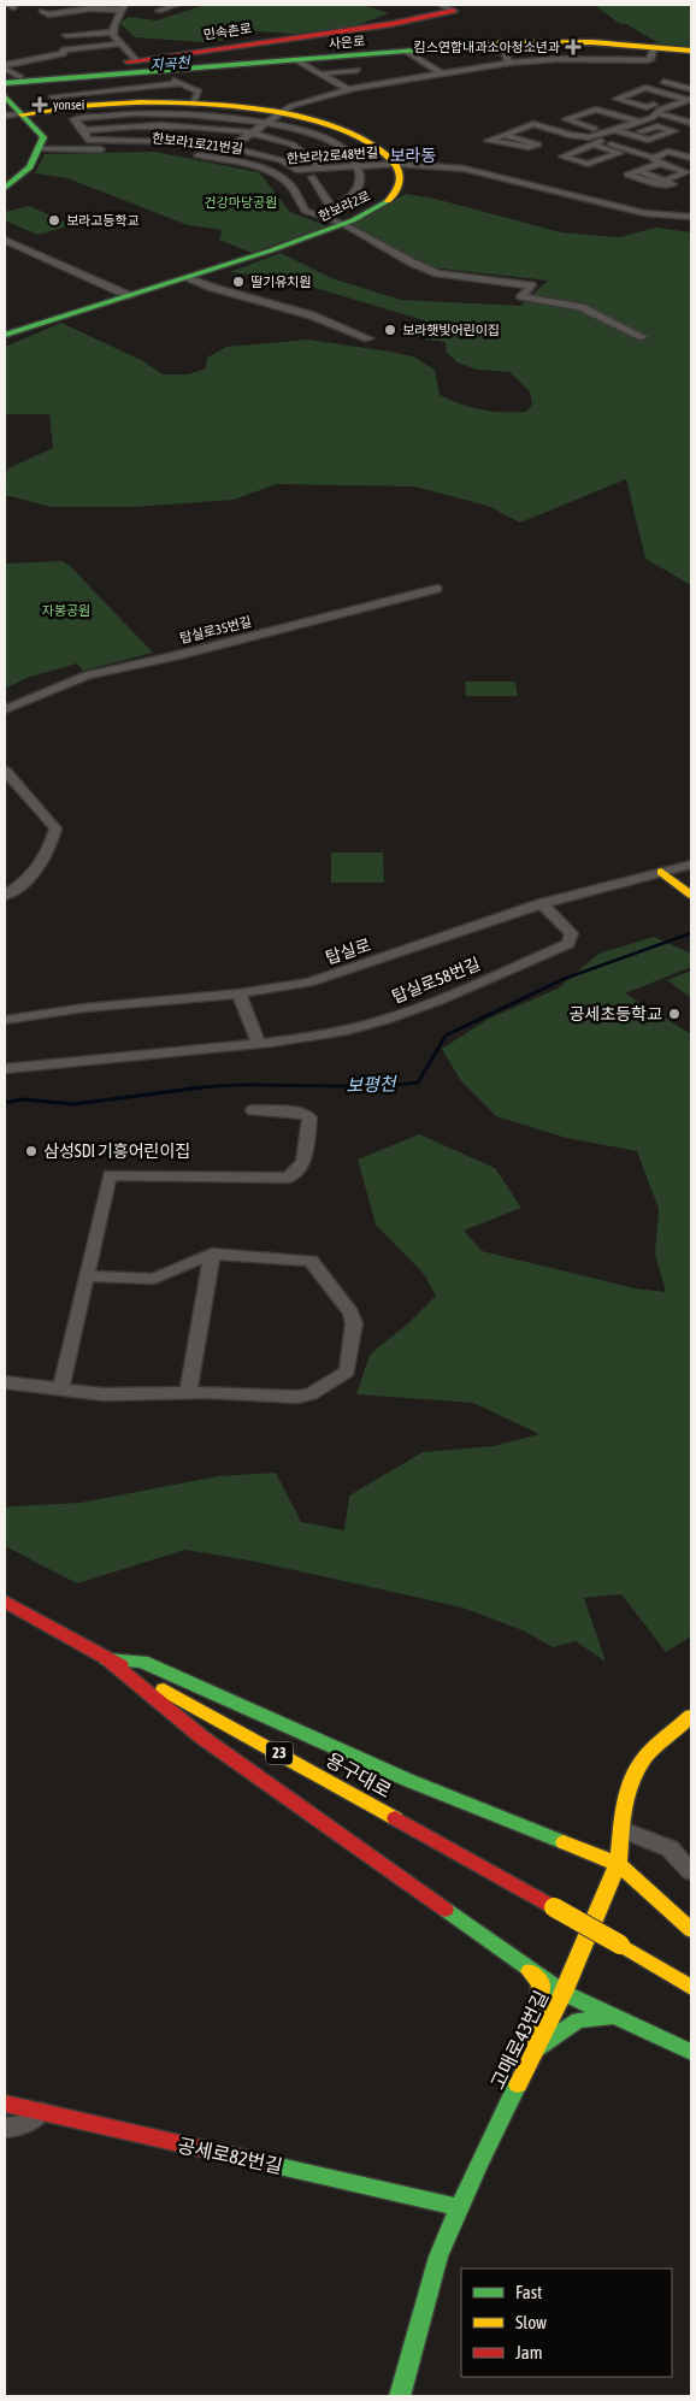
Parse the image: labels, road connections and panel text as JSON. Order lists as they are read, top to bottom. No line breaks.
{"streets":{"main road":["민속촌로","사은로","한보라2로","23","용구대로","고매로43번길","공세로82번길"],"street":["한보라1로21번길","한보라2로48번길","탑실로35번길","탑실로","탑실로58번길"]},"crossings":[["민속촌로","사은로"],["한보라1로21번길","한보라2로48번길"],["한보라2로48번길","한보라2로"],["탑실로","탑실로58번길"],["고매로43번길","공세로82번길"]],"districts":["보라동"],"water":["지곡천","보평천"],"parks":["건강마당공원","자봉공원"],"places":{"health":["킴스연합내과소아청소년과","yonsei"],"other":["보라고등학교","딸기유치원","보라햇빛어린이집","공세초등학교","삼성SDI 기흥어린이집"]},"legend":["Fast","Slow","Jam"]}
